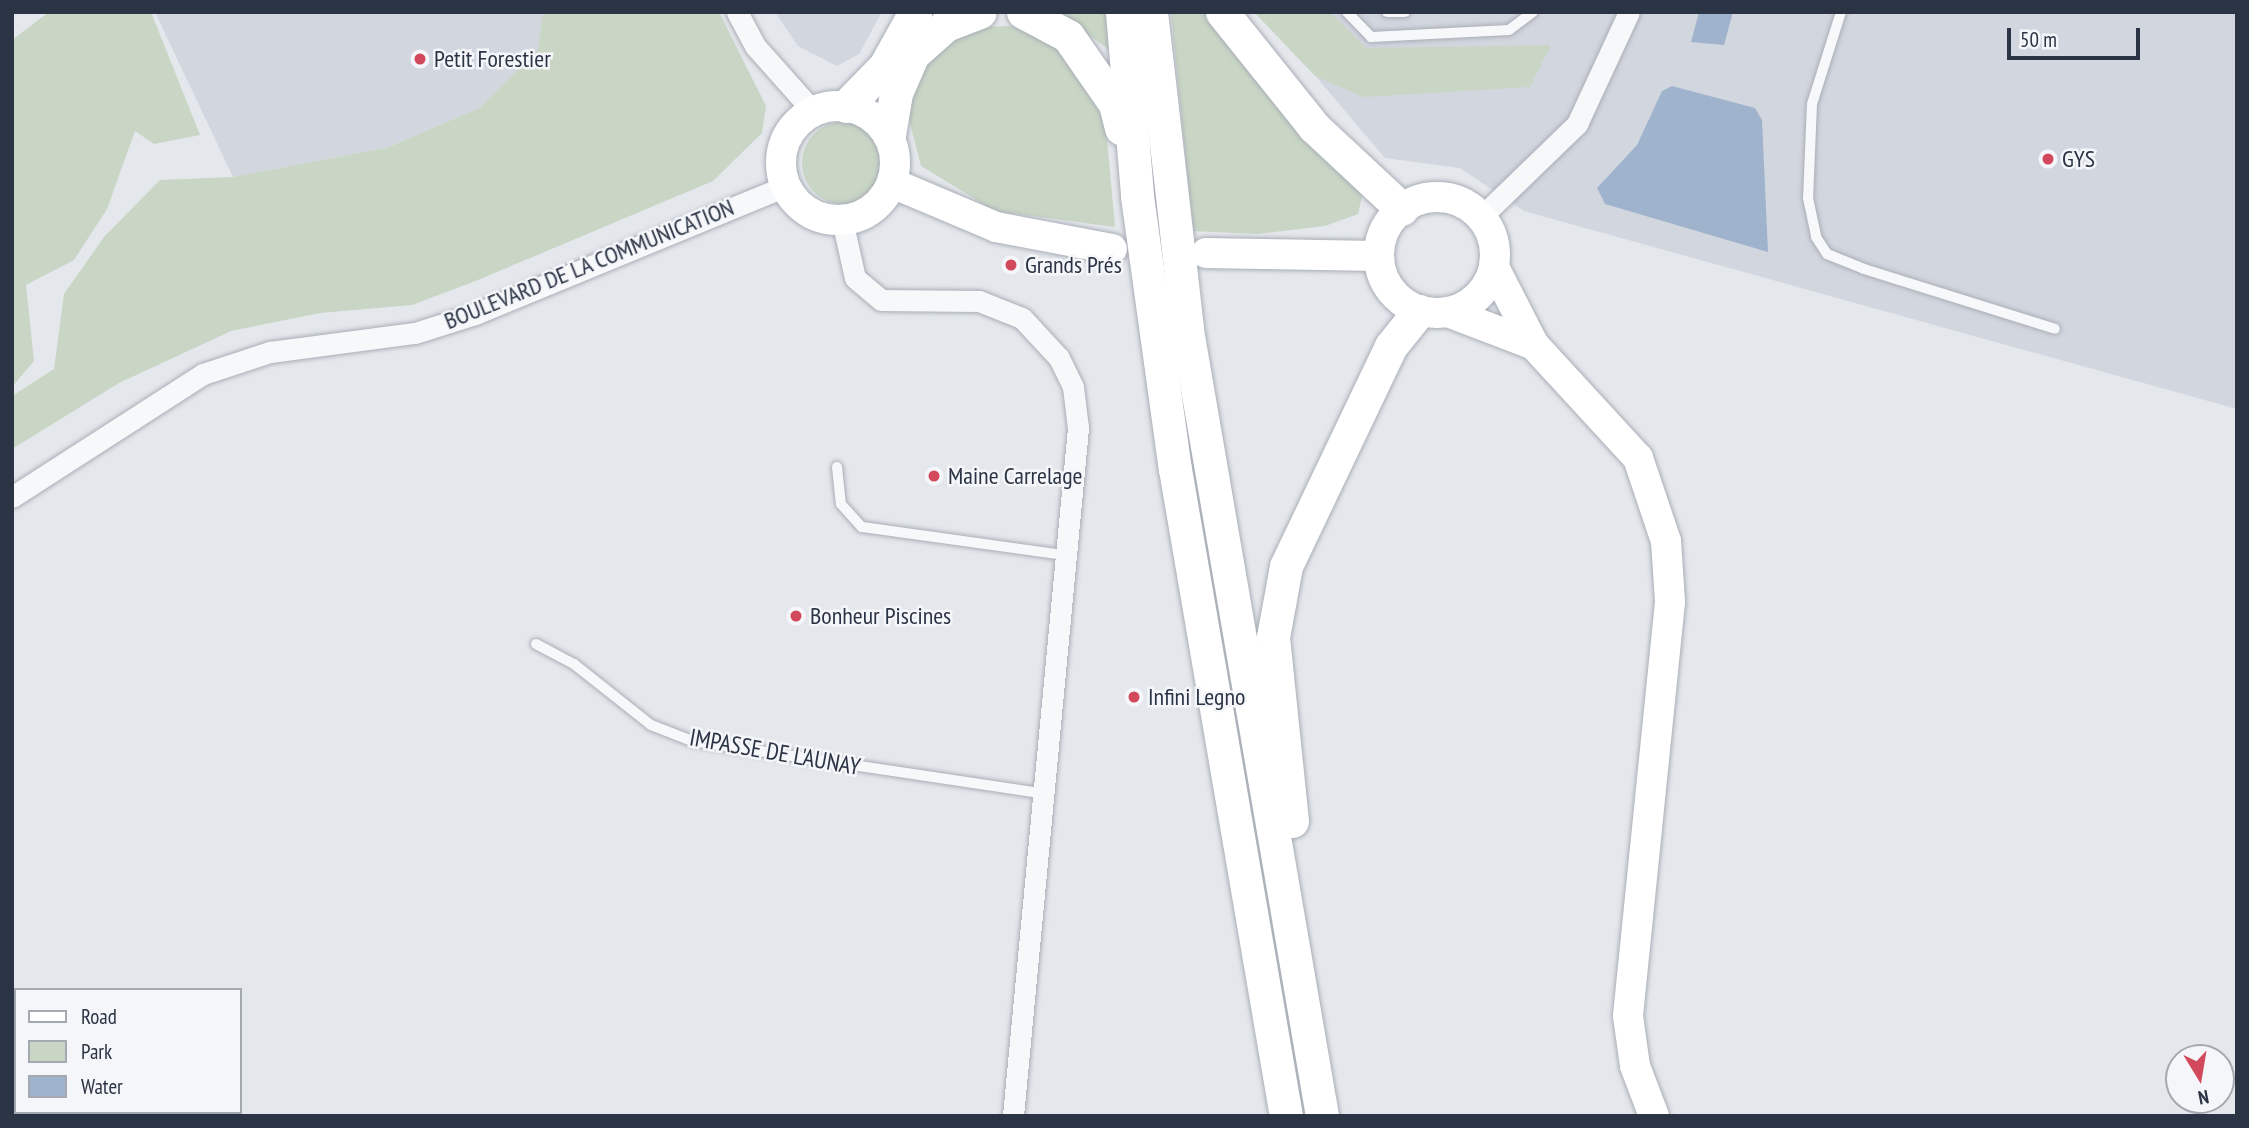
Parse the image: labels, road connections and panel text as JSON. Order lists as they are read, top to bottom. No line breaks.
{"streets":{"street":["BOULEVARD DE LA COMMUNICATION"],"lane":["IMPASSE DE L'AUNAY"]},"places":["Petit Forestier","GYS","Grands Prés","Maine Carrelage","Bonheur Piscines","Infini Legno"],"legend":["Road","Park","Water"],"scale_bar":"50 m","north":"bottom"}
